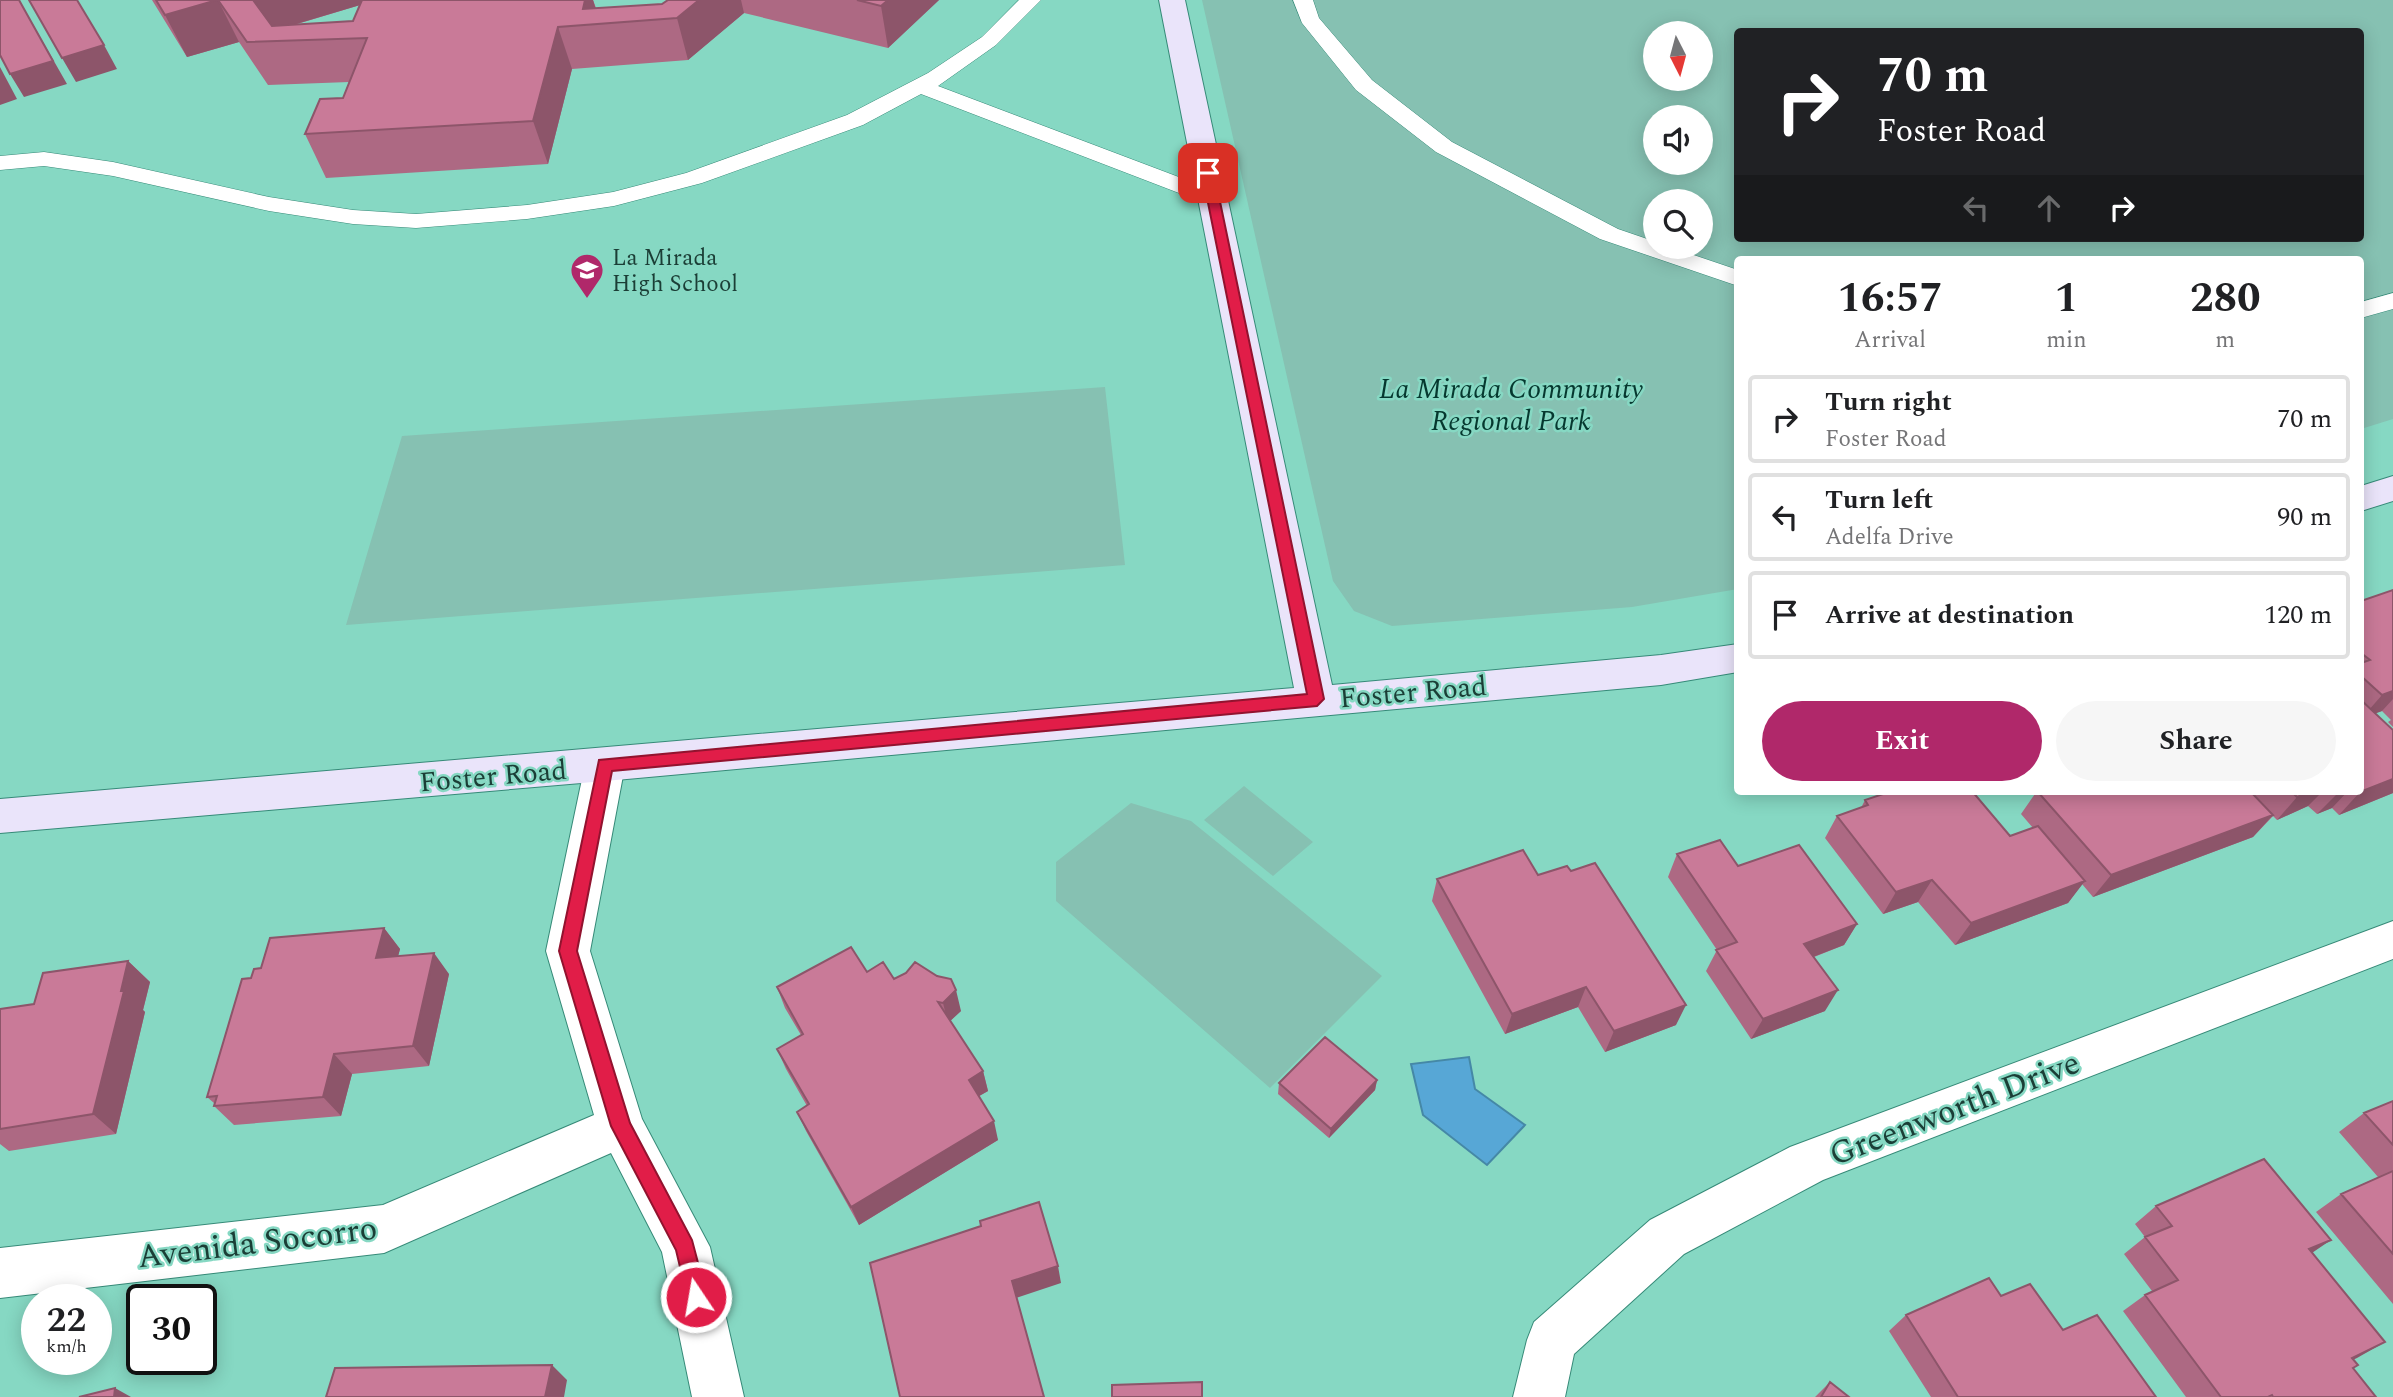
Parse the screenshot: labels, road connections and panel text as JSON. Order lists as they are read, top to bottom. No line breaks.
{"streets":{"street":["Foster Road","Greenworth Drive","Avenida Socorro"]},"parks":["La Mirada Community Regional Park"],"places":{"school or university":["La Mirada High School"]},"north":"bottom","page":{"turn":["70 m","Foster Road"],"eta":["16:57","Arrival","1","min","280","m"],"list":[{"name":"Turn right","note":"Foster Road","value":"70 m"},{"name":"Turn left","note":"Adelfa Drive","value":"90 m"},{"name":"Arrive at destination","value":"120 m"}],"buttons":["Exit","Share"],"speed":"22 km/h","limit":"30"}}
